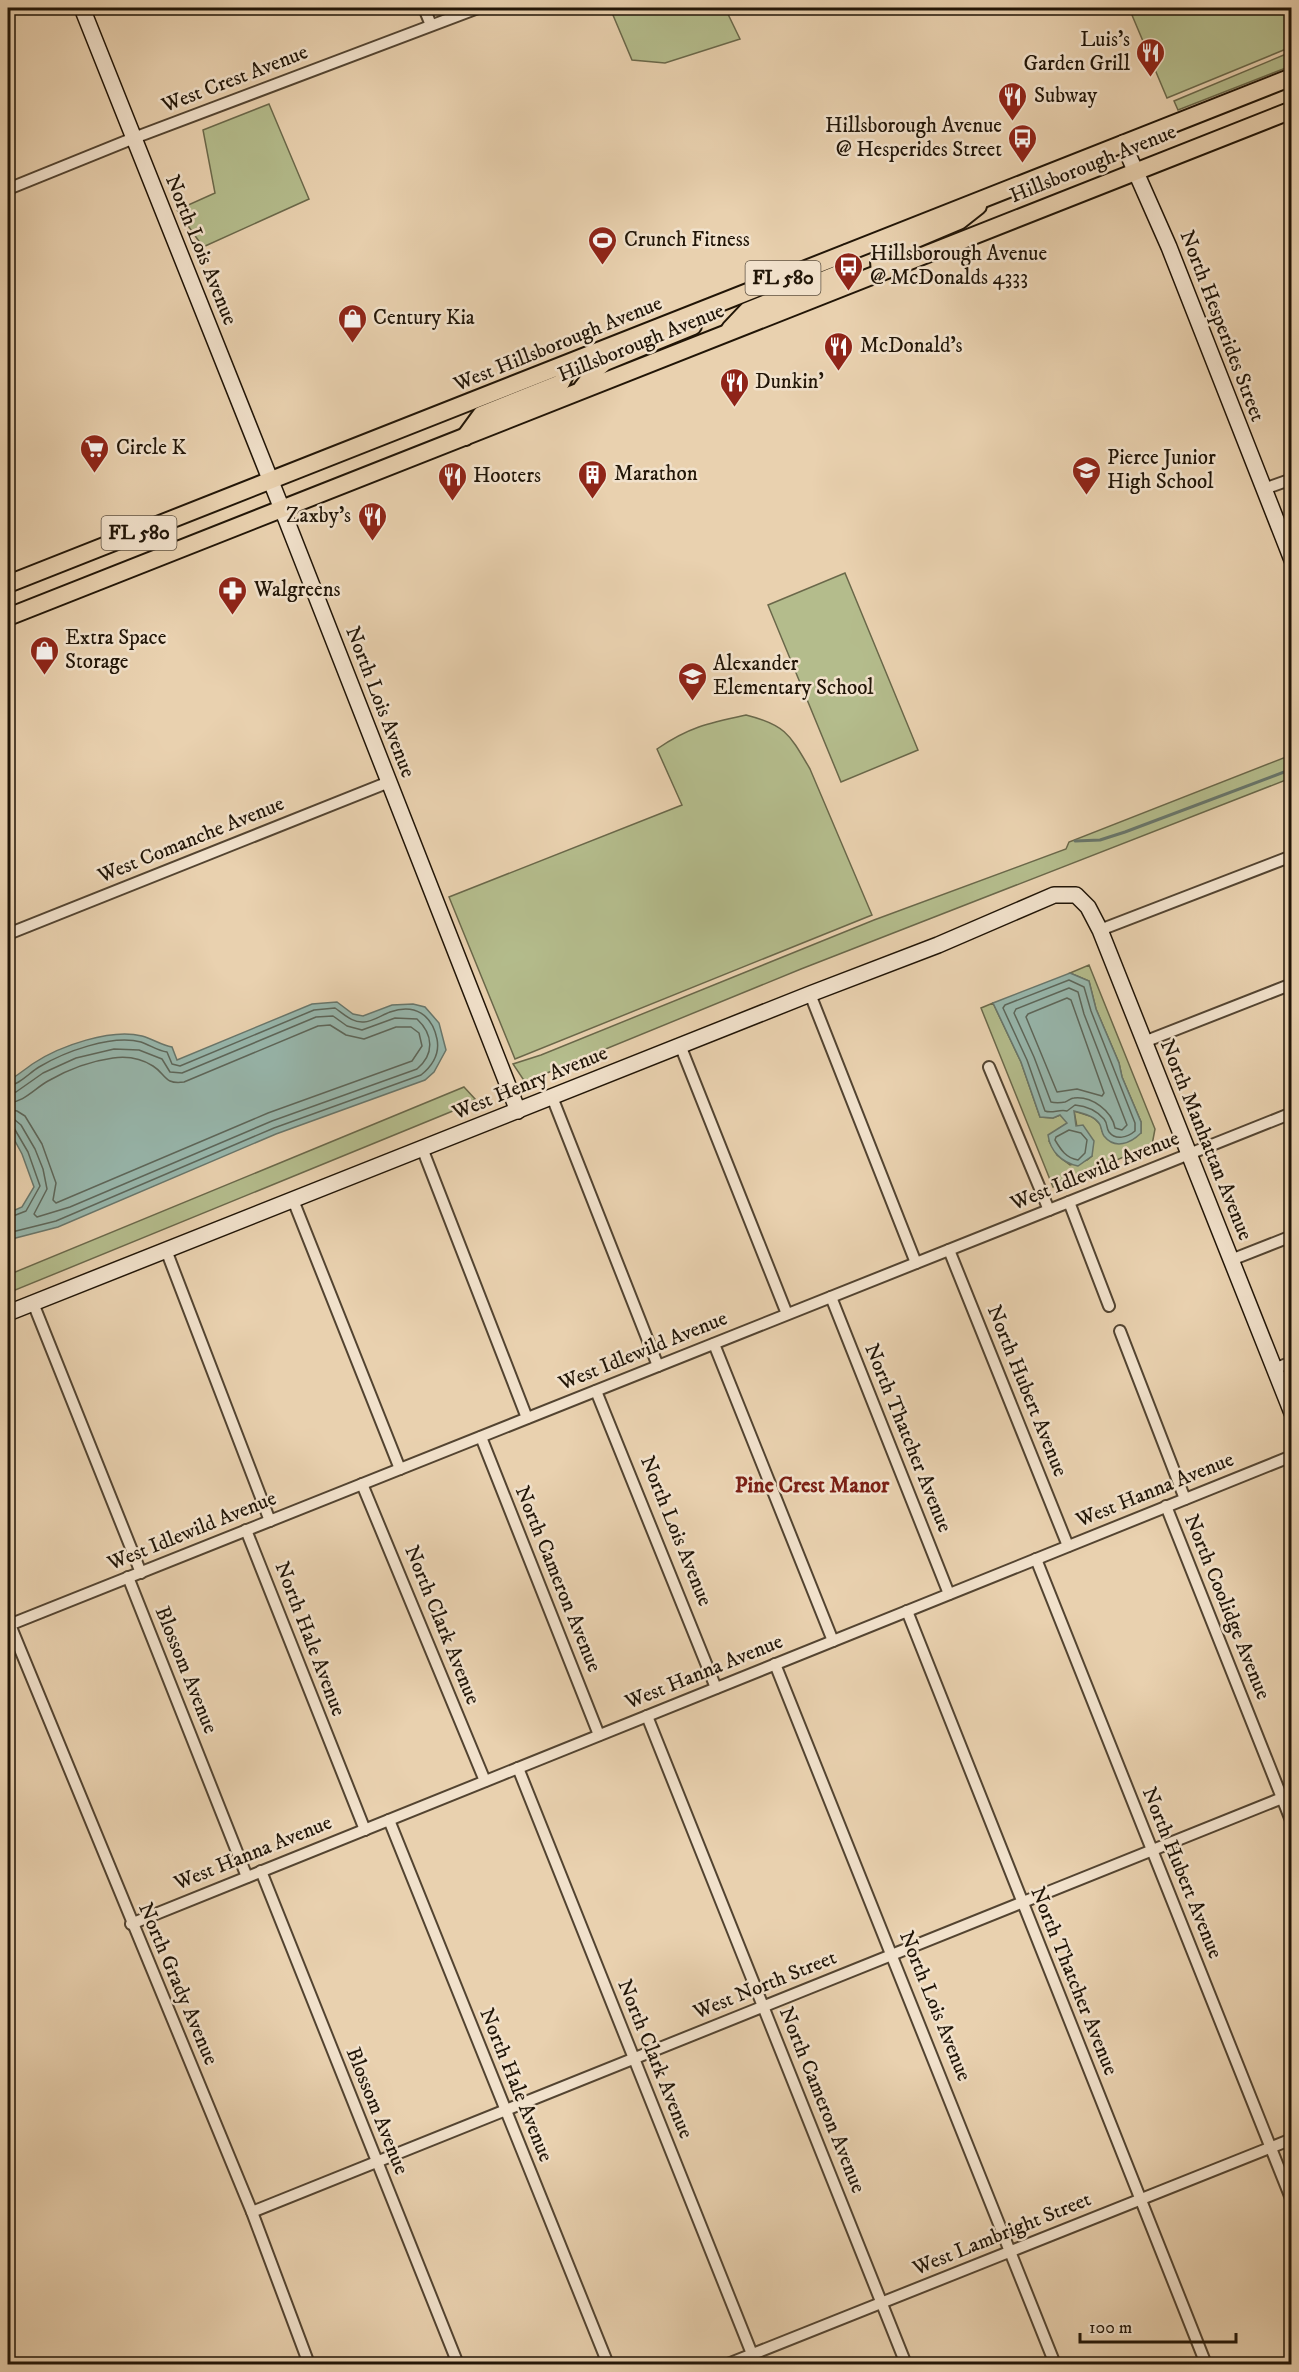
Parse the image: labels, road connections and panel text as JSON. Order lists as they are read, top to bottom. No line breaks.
{"streets":{"main road":["Hillsborough Avenue","FL 580","West Hillsborough Avenue"],"street":["West Crest Avenue","North Lois Avenue","North Hesperides Street","West Comanche Avenue","West Henry Avenue","North Manhattan Avenue","West Idlewild Avenue","North Hubert Avenue","North Thatcher Avenue","West Hanna Avenue","North Cameron Avenue","North Coolidge Avenue","North Clark Avenue","North Hale Avenue","Blossom Avenue","North Grady Avenue","West North Street","West Lambright Street"]},"crossings":[["West Crest Avenue","North Lois Avenue"],["Hillsborough Avenue","North Lois Avenue"],["Hillsborough Avenue","North Hesperides Street"],["Hillsborough Avenue","West Hillsborough Avenue"],["North Lois Avenue","West Hillsborough Avenue"],["North Lois Avenue","West Comanche Avenue"],["North Lois Avenue","West Henry Avenue"],["North Lois Avenue","West Idlewild Avenue"],["North Lois Avenue","West Hanna Avenue"],["North Lois Avenue","West North Street"],["North Lois Avenue","West Lambright Street"],["North Hesperides Street","West Hillsborough Avenue"],["West Henry Avenue","North Manhattan Avenue"],["North Manhattan Avenue","West Idlewild Avenue"],["West Idlewild Avenue","North Hubert Avenue"],["West Idlewild Avenue","North Thatcher Avenue"],["West Idlewild Avenue","North Cameron Avenue"],["West Idlewild Avenue","North Clark Avenue"],["West Idlewild Avenue","North Hale Avenue"],["West Idlewild Avenue","Blossom Avenue"],["West Idlewild Avenue","North Grady Avenue"],["North Hubert Avenue","West Hanna Avenue"],["North Hubert Avenue","West North Street"],["North Hubert Avenue","West Lambright Street"],["North Thatcher Avenue","West Hanna Avenue"],["North Thatcher Avenue","West North Street"],["North Thatcher Avenue","West Lambright Street"],["West Hanna Avenue","North Cameron Avenue"],["West Hanna Avenue","North Coolidge Avenue"],["West Hanna Avenue","North Clark Avenue"],["West Hanna Avenue","North Hale Avenue"],["West Hanna Avenue","Blossom Avenue"],["West Hanna Avenue","North Grady Avenue"],["North Cameron Avenue","West North Street"],["North Cameron Avenue","West Lambright Street"],["North Coolidge Avenue","West North Street"],["North Clark Avenue","West North Street"],["North Clark Avenue","West Lambright Street"],["North Hale Avenue","West North Street"],["Blossom Avenue","West North Street"],["North Grady Avenue","West North Street"]],"districts":["Pine Crest Manor"],"places":{"restaurant":["Luis's Garden Grill","Subway","McDonald's","Dunkin'","Hooters","Zaxby's"],"bus stop":["Hillsborough Avenue @ Hesperides Street","Hillsborough Avenue @ McDonalds 4333"],"sports":["Crunch Fitness"],"shop":["Century Kia","Extra Space Storage"],"supermarket":["Circle K"],"school or university":["Pierce Junior High School","Alexander Elementary School"],"building":["Marathon"],"pharmacy":["Walgreens"]},"scale_bar":"100 m"}
